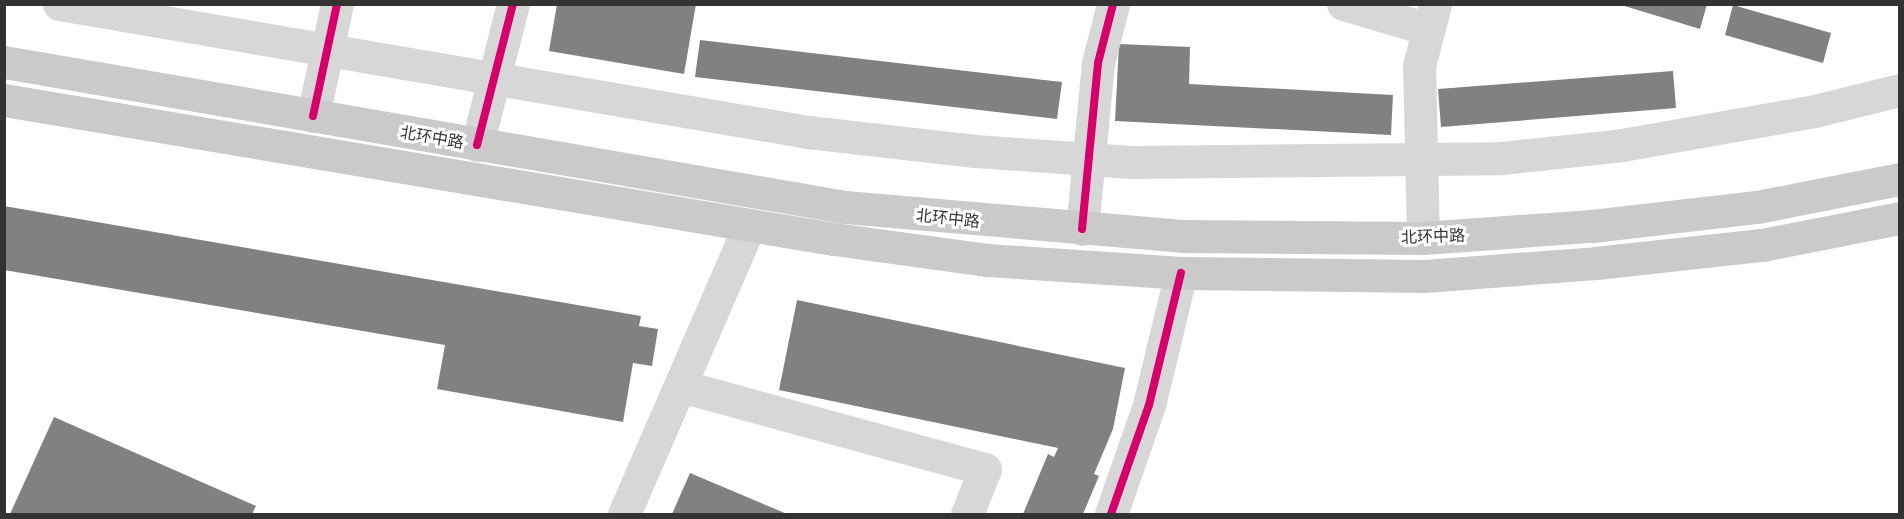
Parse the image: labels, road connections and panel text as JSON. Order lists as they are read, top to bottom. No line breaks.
{"streets":{"main road":["北环中路"]}}
